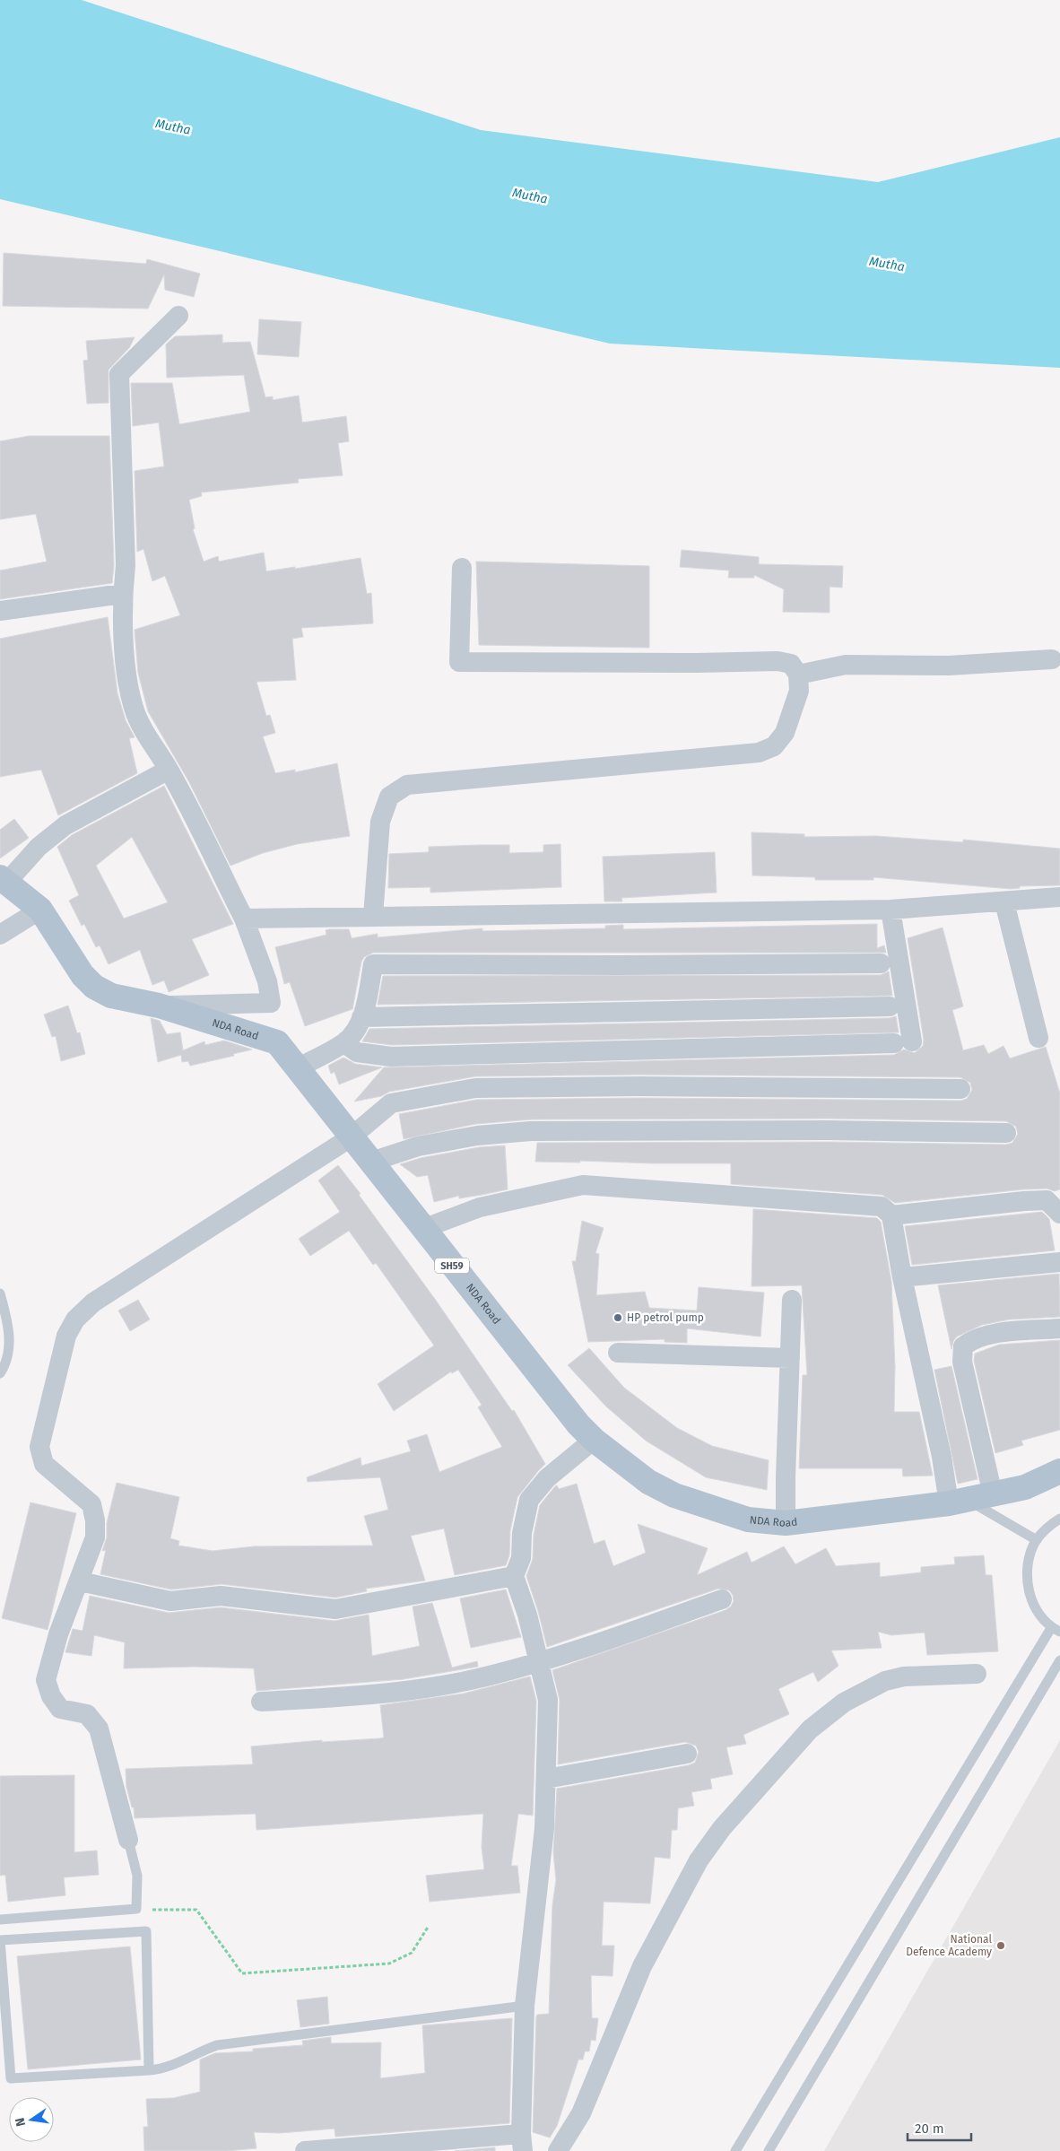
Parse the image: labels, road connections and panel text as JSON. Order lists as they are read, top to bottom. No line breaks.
{"streets":{"main road":["NDA Road","SH59"]},"water":["Mutha"],"places":["HP petrol pump","National Defence Academy"],"scale_bar":"20 m","north":"left"}
